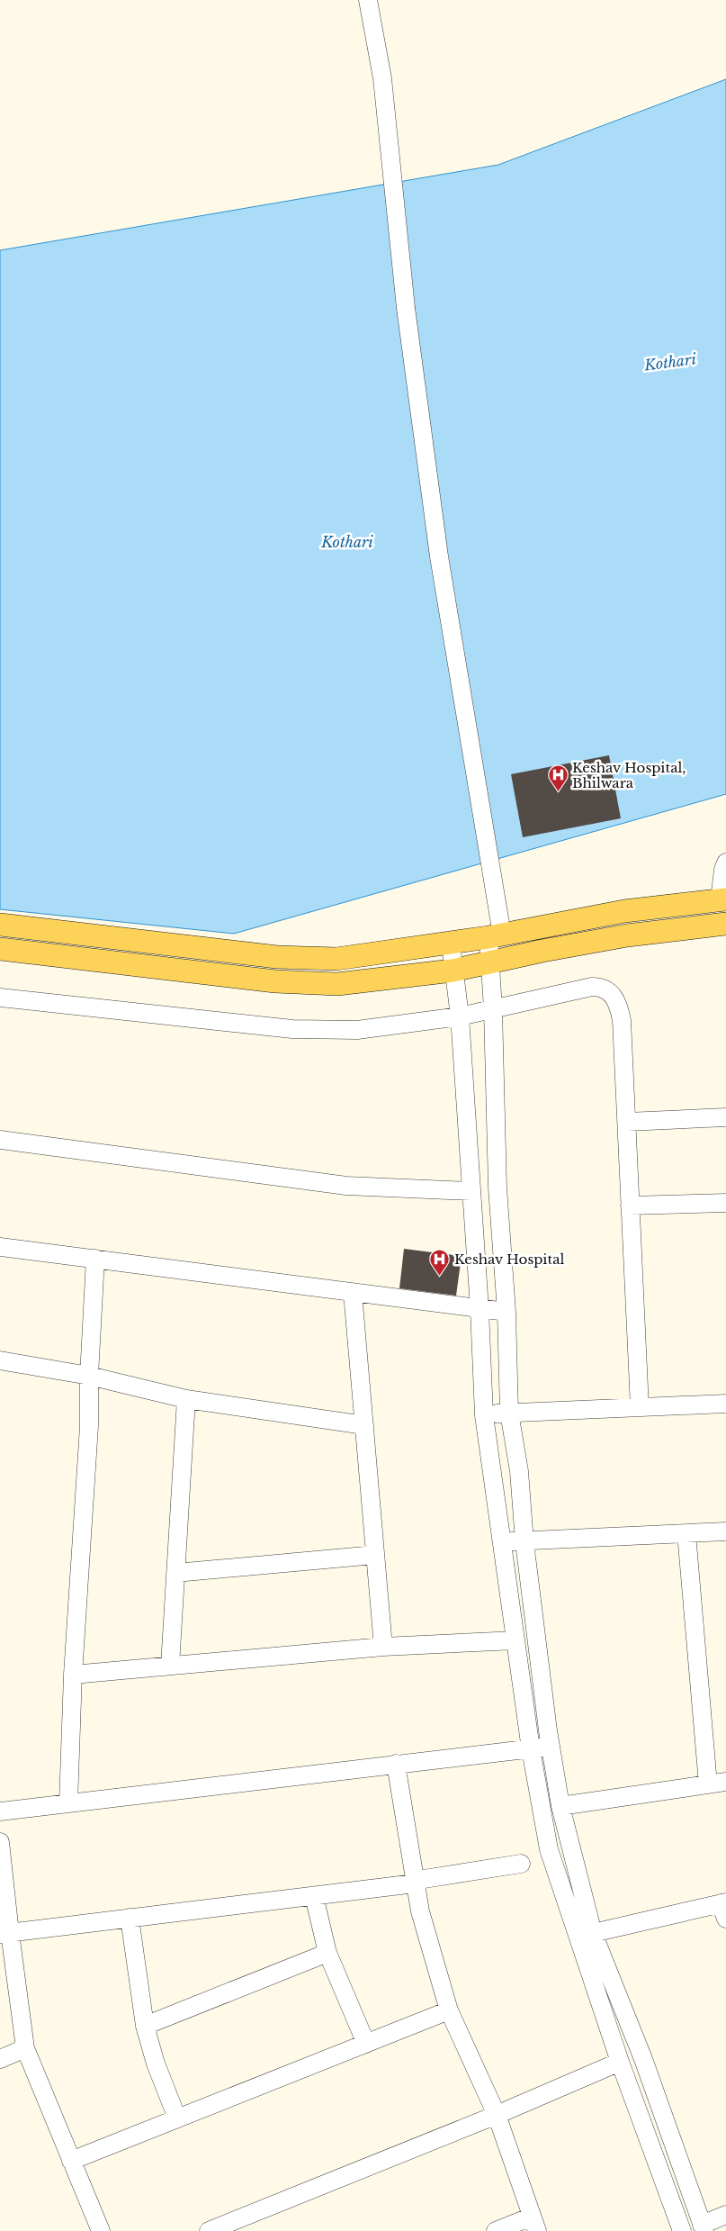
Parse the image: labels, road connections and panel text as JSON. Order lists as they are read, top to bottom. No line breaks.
{"water":["Kothari"],"places":{"hospital":["Keshav Hospital, Bhilwara","Keshav Hospital"]}}
